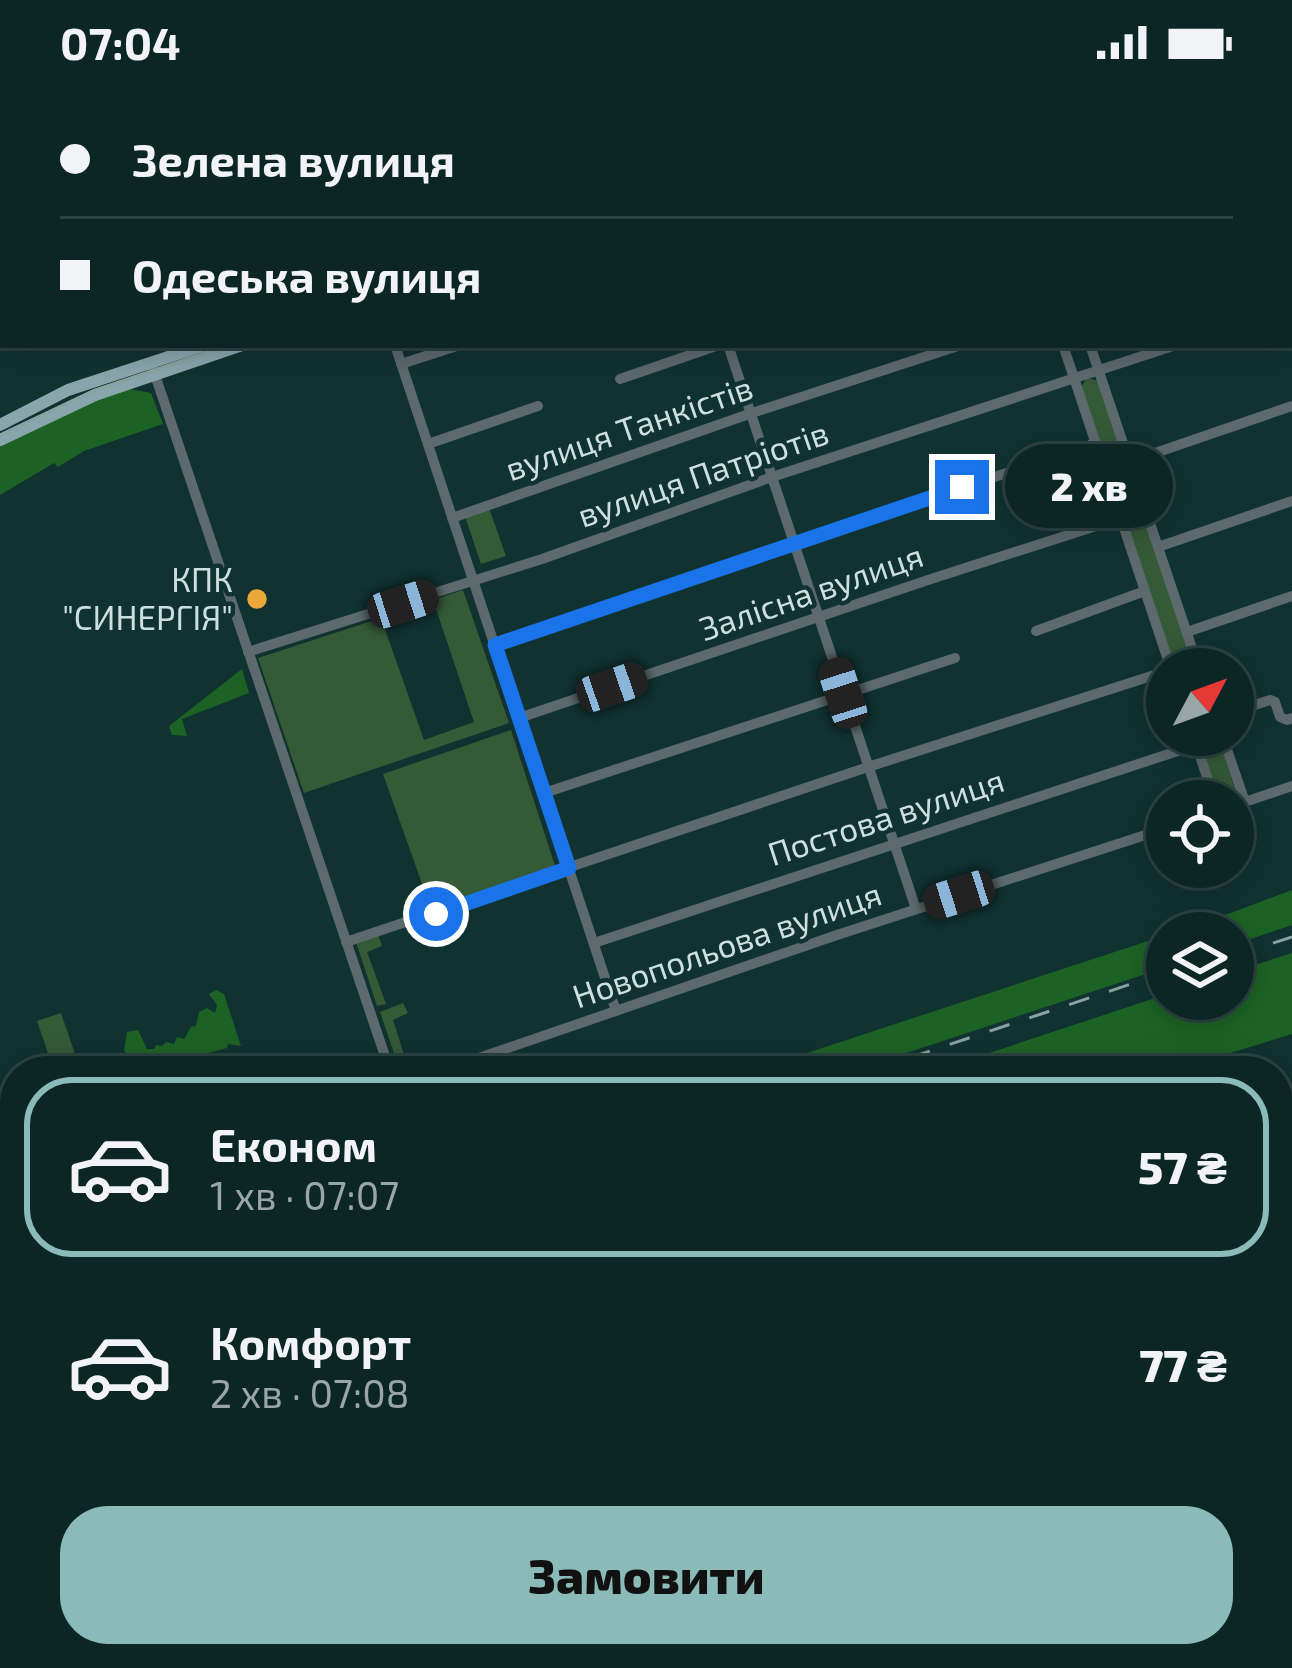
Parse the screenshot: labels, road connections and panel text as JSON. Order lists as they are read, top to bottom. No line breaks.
{"streets":{"street":["вулиця Танкістів","вулиця Патріотів","Залісна вулиця","Постова вулиця","Новопольова вулиця"]},"places":["КПК \"СИНЕРГІЯ\""],"north":"top right","page":{"status":"07:04","banner":["Зелена вулиця","Одеська вулиця"],"bubble":"2 хв","list":[{"name":"Економ","note":"1 хв · 07:07","value":"57 ₴"},{"name":"Комфорт","note":"2 хв · 07:08","value":"77 ₴"}],"buttons":"Замовити"}}
